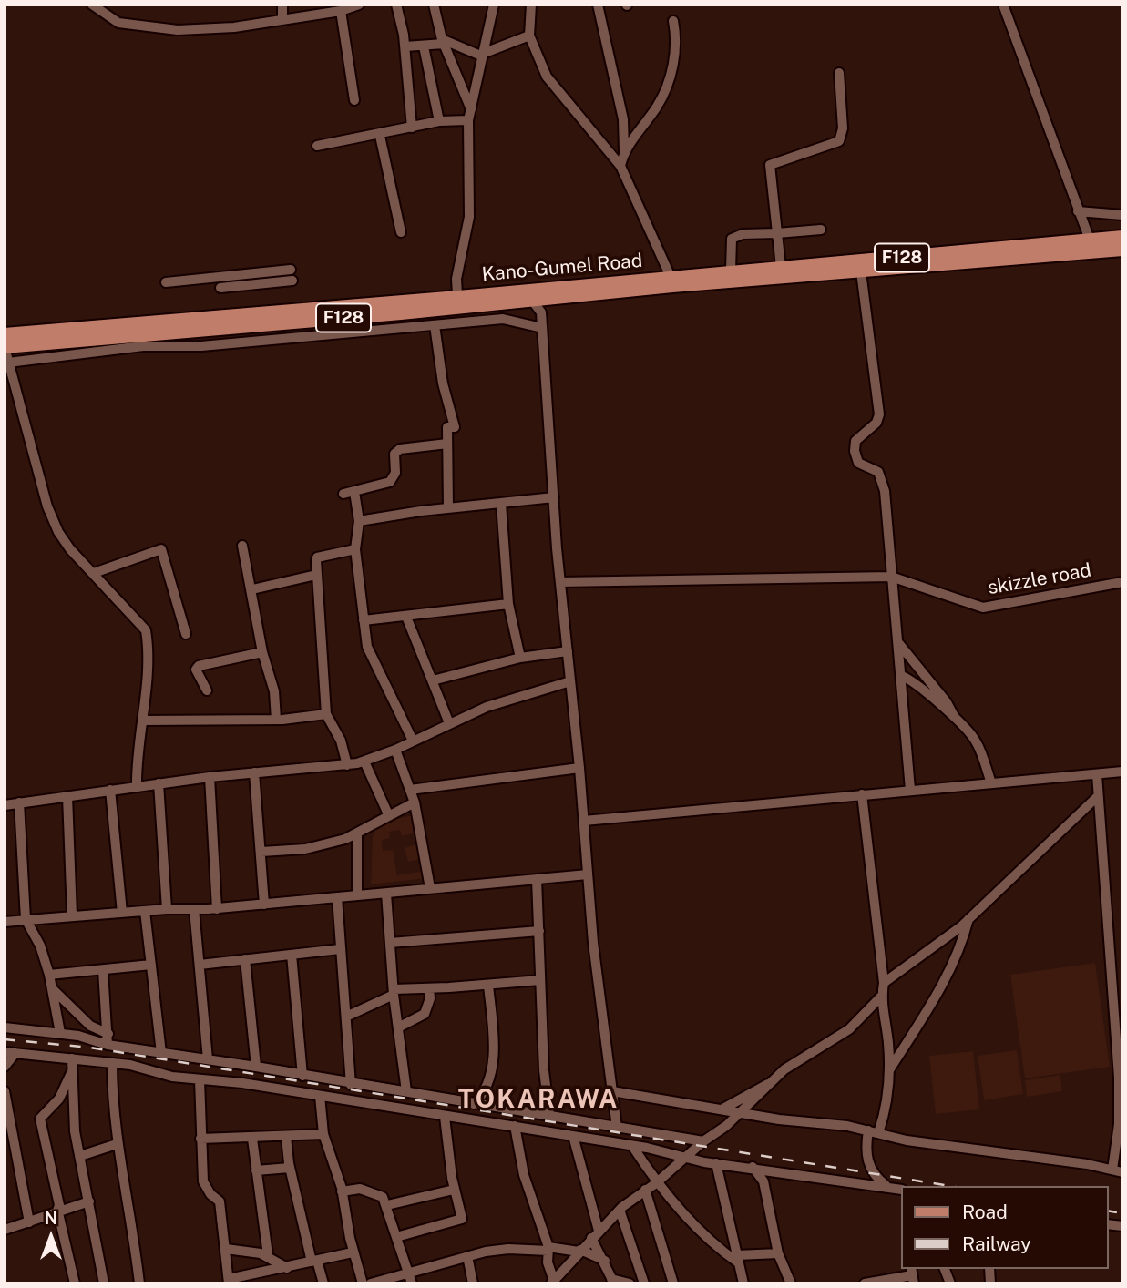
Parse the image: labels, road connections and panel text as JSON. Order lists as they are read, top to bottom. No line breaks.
{"streets":{"main road":["F128","Kano-Gumel Road"],"street":["skizzle road"]},"districts":["TOKARAWA"],"legend":["Road","Railway"],"north":"top"}
